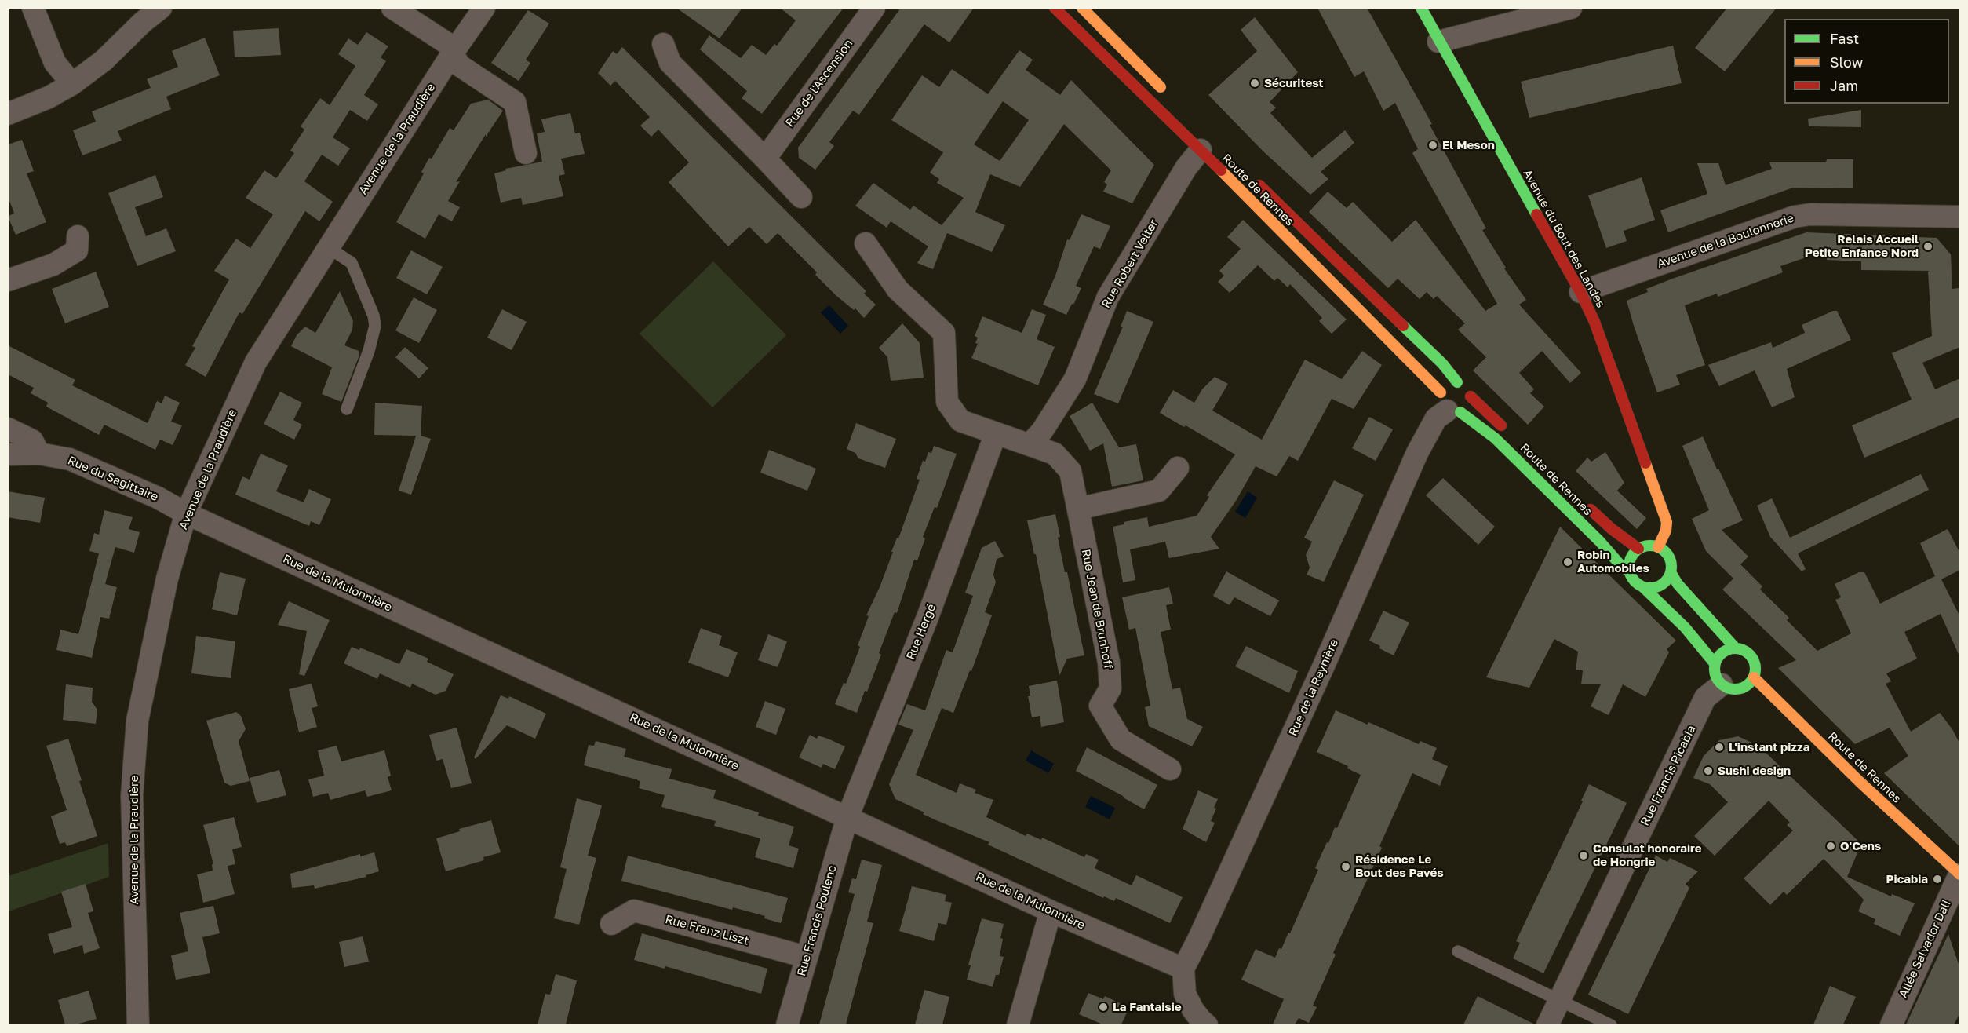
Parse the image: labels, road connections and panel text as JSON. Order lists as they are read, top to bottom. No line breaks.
{"streets":{"main road":["Route de Rennes","Avenue du Bout des Landes"],"street":["Rue de l'Ascension","Avenue de la Praudière","Avenue de la Boulonnerie","Rue Robert Velter","Rue du Sagittaire","Rue de la Mulonnière","Rue Jean de Brunhoff","Rue Hergé","Rue de la Reynière","Rue Francis Picabia","Rue Francis Poulenc","Rue Franz Liszt","Allée Salvador Dali"]},"crossings":[["Avenue de la Praudière","Rue du Sagittaire"],["Avenue de la Praudière","Rue de la Mulonnière"],["Route de Rennes","Avenue du Bout des Landes"],["Route de Rennes","Rue Robert Velter"],["Route de Rennes","Rue de la Reynière"],["Route de Rennes","Rue Francis Picabia"],["Route de Rennes","Allée Salvador Dali"],["Avenue du Bout des Landes","Avenue de la Boulonnerie"],["Rue Robert Velter","Rue Jean de Brunhoff"],["Rue du Sagittaire","Rue de la Mulonnière"],["Rue de la Mulonnière","Rue Hergé"],["Rue de la Mulonnière","Rue de la Reynière"],["Rue de la Mulonnière","Rue Francis Poulenc"],["Rue Hergé","Rue Francis Poulenc"],["Rue Francis Poulenc","Rue Franz Liszt"]],"places":["Sécuritest","El Meson","Relais Accueil Petite Enfance Nord","Robin Automobiles","L'instant pizza","Sushi design","O'Cens","Consulat honoraire de Hongrie","Résidence Le Bout des Pavés","Picabia","La Fantaisie"],"legend":["Fast","Slow","Jam"]}
